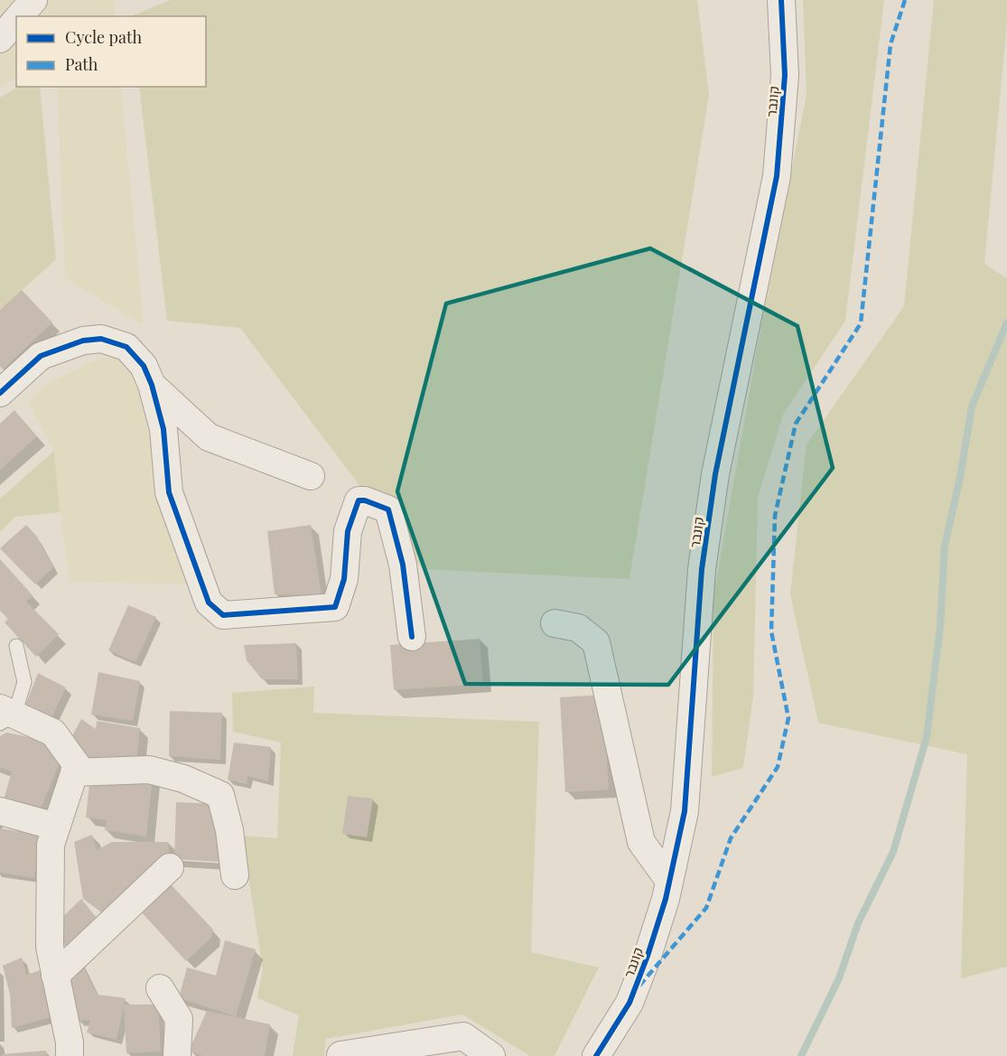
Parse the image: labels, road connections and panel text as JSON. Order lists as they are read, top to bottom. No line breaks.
{"streets":{"street":["קונבר"]},"legend":["Cycle path","Path"]}
